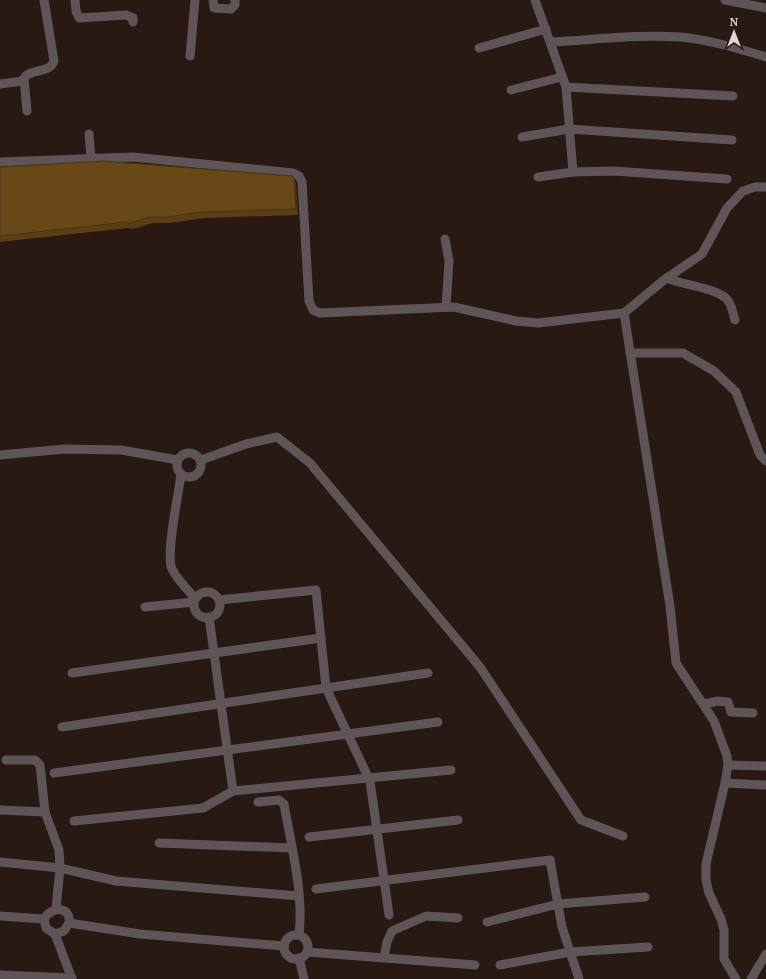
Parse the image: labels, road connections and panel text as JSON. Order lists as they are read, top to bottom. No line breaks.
{"north":"top"}
